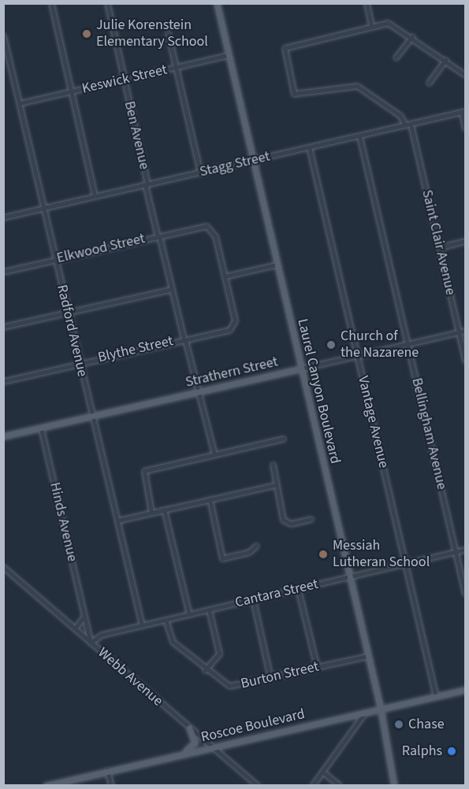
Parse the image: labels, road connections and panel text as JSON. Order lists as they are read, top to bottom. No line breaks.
{"streets":{"main road":["Strathern Street","Laurel Canyon Boulevard","Roscoe Boulevard"],"street":["Keswick Street","Ben Avenue","Stagg Street","Saint Clair Avenue","Elkwood Street","Radford Avenue","Blythe Street","Vantage Avenue","Bellingham Avenue","Hinds Avenue","Cantara Street","Burton Street","Webb Avenue"]},"crossings":[["Keswick Street","Ben Avenue"],["Keswick Street","Radford Avenue"],["Keswick Street","Laurel Canyon Boulevard"],["Ben Avenue","Stagg Street"],["Ben Avenue","Elkwood Street"],["Ben Avenue","Blythe Street"],["Ben Avenue","Strathern Street"],["Stagg Street","Saint Clair Avenue"],["Stagg Street","Radford Avenue"],["Stagg Street","Laurel Canyon Boulevard"],["Stagg Street","Vantage Avenue"],["Stagg Street","Bellingham Avenue"],["Saint Clair Avenue","Strathern Street"],["Elkwood Street","Radford Avenue"],["Elkwood Street","Blythe Street"],["Radford Avenue","Blythe Street"],["Radford Avenue","Strathern Street"],["Radford Avenue","Cantara Street"],["Strathern Street","Laurel Canyon Boulevard"],["Strathern Street","Vantage Avenue"],["Strathern Street","Bellingham Avenue"],["Strathern Street","Hinds Avenue"],["Laurel Canyon Boulevard","Cantara Street"],["Laurel Canyon Boulevard","Burton Street"],["Laurel Canyon Boulevard","Roscoe Boulevard"],["Vantage Avenue","Cantara Street"],["Vantage Avenue","Roscoe Boulevard"],["Bellingham Avenue","Cantara Street"],["Hinds Avenue","Cantara Street"],["Hinds Avenue","Webb Avenue"],["Cantara Street","Burton Street"],["Cantara Street","Webb Avenue"],["Webb Avenue","Roscoe Boulevard"]],"places":["Julie Korenstein Elementary School","Church of the Nazarene","Messiah Lutheran School","Chase","Ralphs"]}
